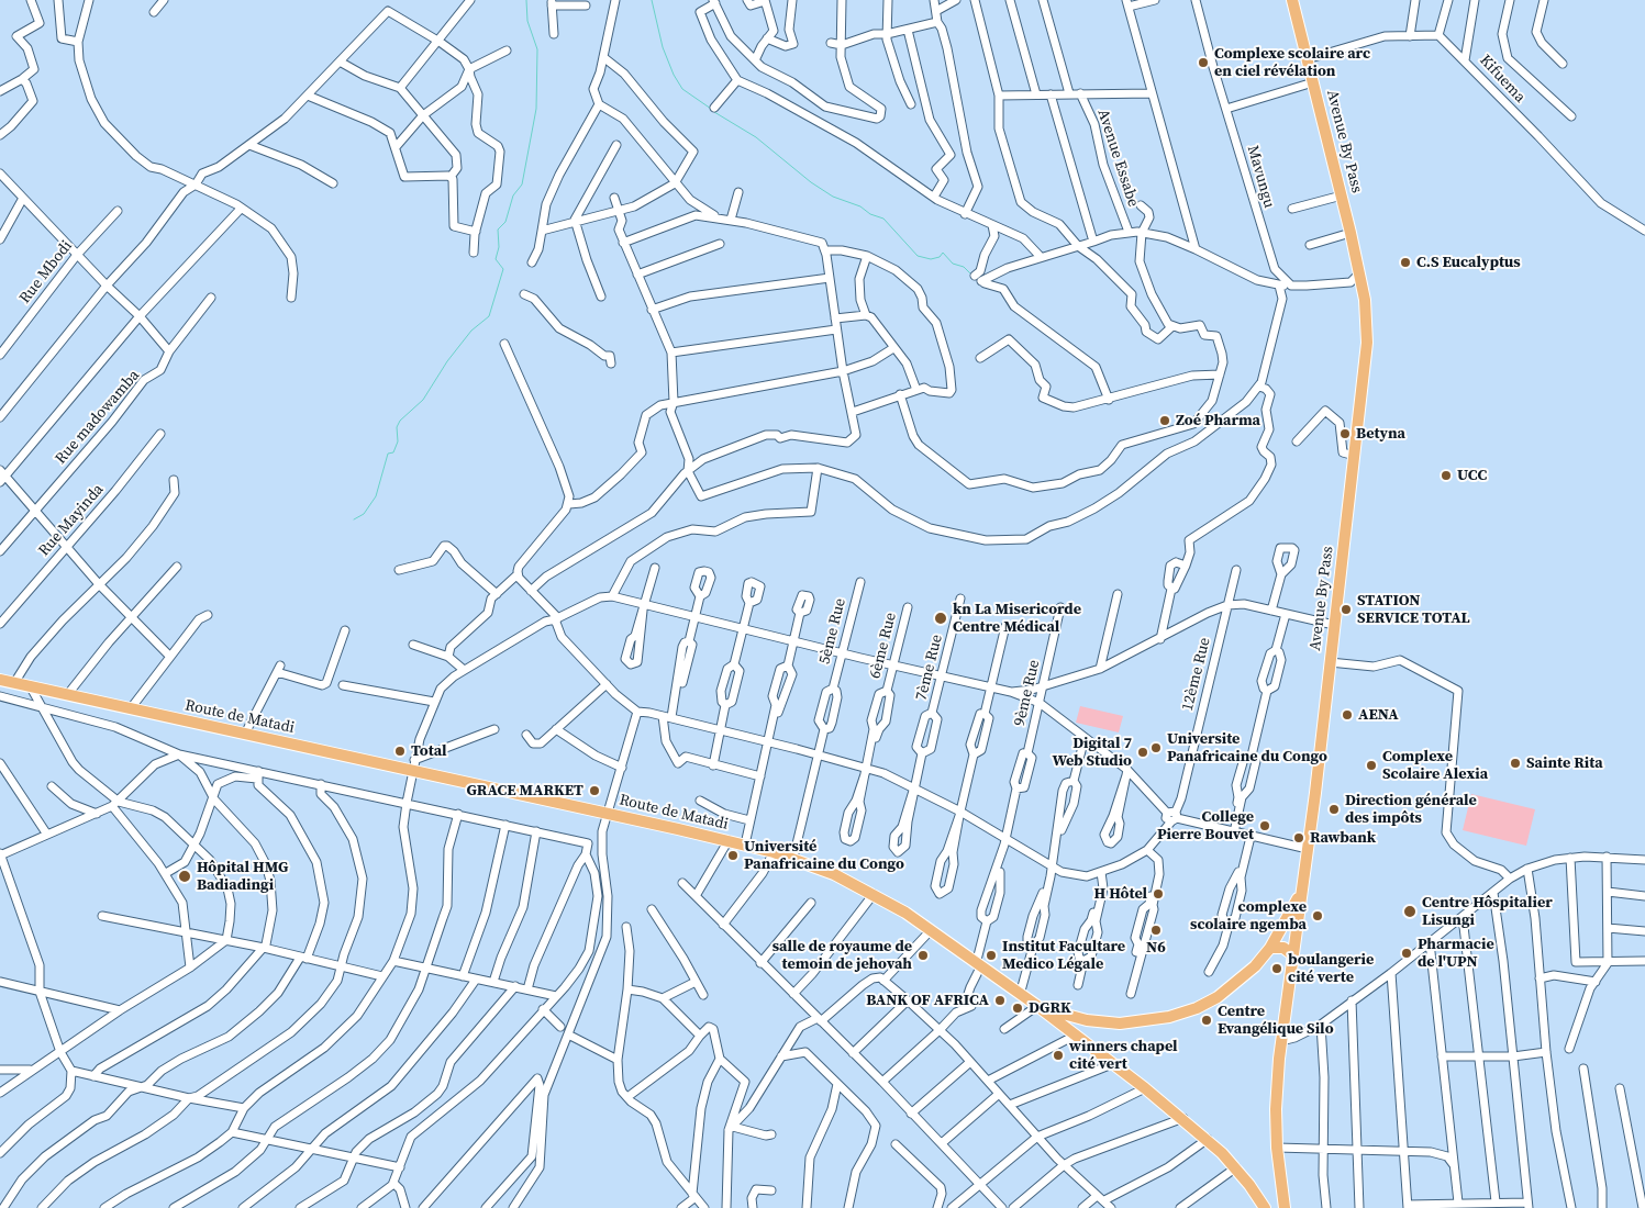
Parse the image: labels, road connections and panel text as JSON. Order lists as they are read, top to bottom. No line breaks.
{"streets":{"highway":["Avenue By Pass","Route de Matadi"],"street":["Kifuema","Avenue Essabe","Mavungu","Rue Mbodi","Rue madowamba","Rue Mayinda","5ème Rue","6ème Rue","7ème Rue","12ème Rue","9ème Rue"]},"places":["Complexe scolaire arc en ciel révélation","C.S Eucalyptus","Zoé Pharma","Betyna","UCC","STATION SERVICE TOTAL","kn La Misericorde Centre Médical","AENA","Universite Panafricaine du Congo","Total","Digital 7 Web Studio","Sainte Rita","Complexe Scolaire Alexia","GRACE MARKET","Direction générale des impôts","College Pierre Bouvet","Rawbank","Université Panafricaine du Congo","Hôpital HMG Badiadingi","H Hôtel","Centre Hôspitalier Lisungi","complexe scolaire ngemba","N6","Pharmacie de l'UPN","salle de royaume de temoin de jehovah","Institut Facultare Medico Légale","boulangerie cité verte","BANK OF AFRICA","DGRK","Centre Evangélique Silo","winners chapel cité vert"]}
